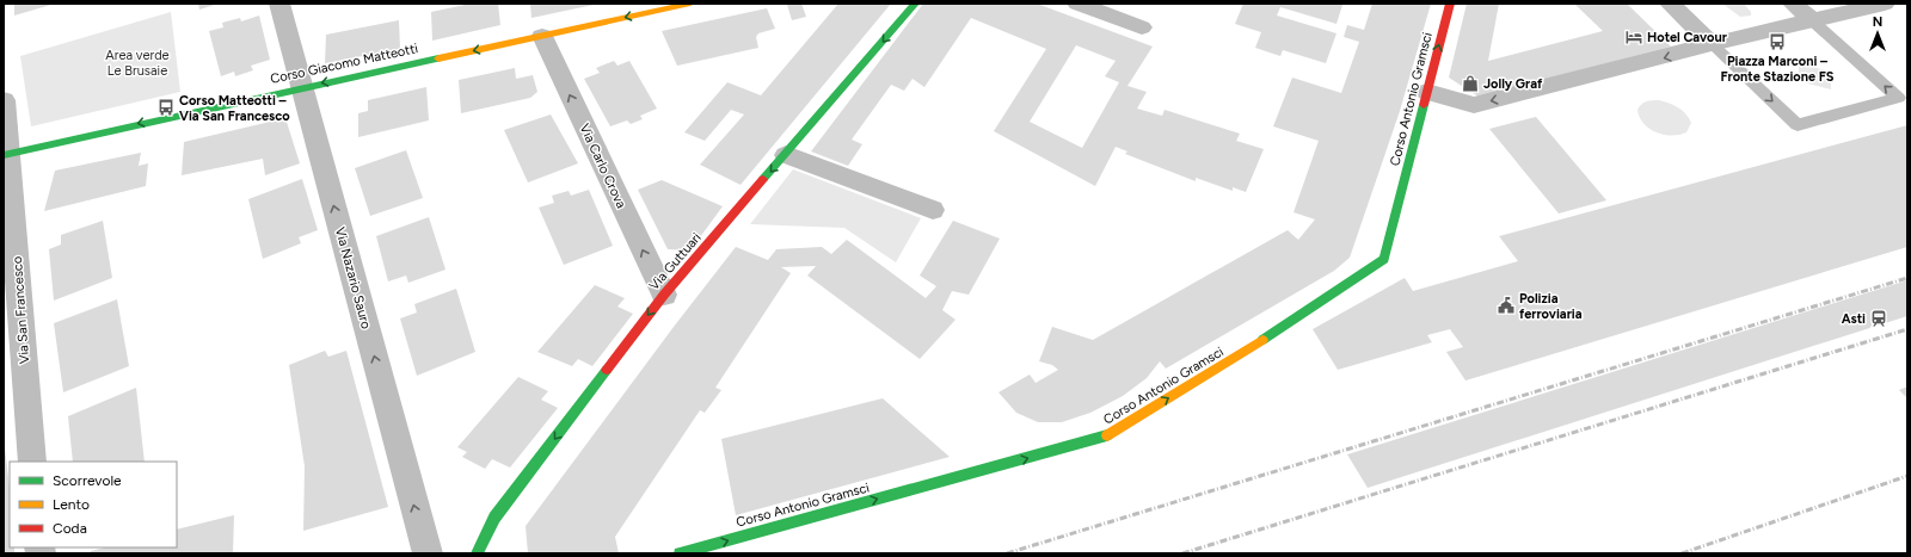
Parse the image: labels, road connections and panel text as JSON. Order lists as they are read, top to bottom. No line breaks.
{"streets":{"main road":["Corso Giacomo Matteotti","Corso Antonio Gramsci","Via Guttuari"],"street":["Via Carlo Crova","Via Nazario Sauro","Via San Francesco"]},"crossings":[["Corso Giacomo Matteotti","Via Carlo Crova"],["Corso Giacomo Matteotti","Via Nazario Sauro"],["Corso Giacomo Matteotti","Via San Francesco"],["Via Carlo Crova","Via Guttuari"]],"one_way":["Corso Giacomo Matteotti","Corso Antonio Gramsci","Via Carlo Crova","Via Guttuari","Via Nazario Sauro"],"parks":["Area verde Le Brusaie"],"places":{"hotel":["Hotel Cavour"],"bus stop":["Piazza Marconi – Fronte Stazione FS","Corso Matteotti – Via San Francesco"],"shop":["Jolly Graf"],"public building":["Polizia ferroviaria"],"station":["Asti"]},"legend":["Scorrevole","Lento","Coda"],"north":"top"}
